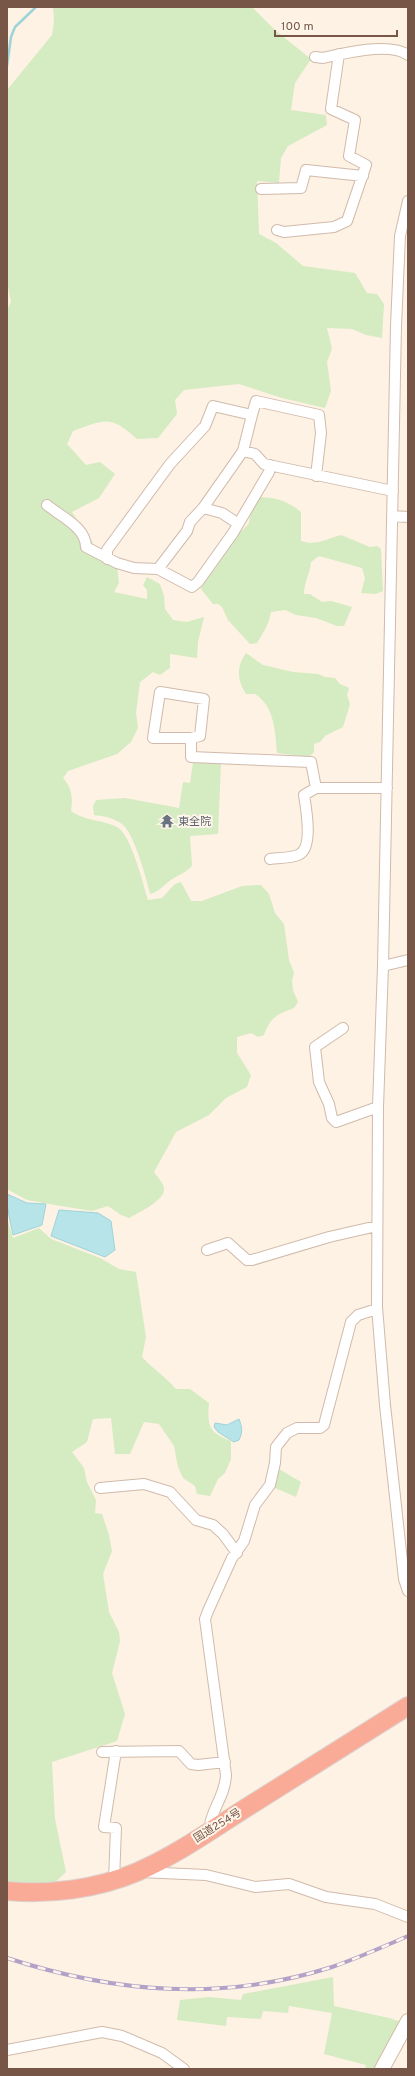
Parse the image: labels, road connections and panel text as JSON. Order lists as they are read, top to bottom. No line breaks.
{"streets":{"highway":["国道254号"]},"places":{"temple":["東全院"]},"scale_bar":"100 m"}
